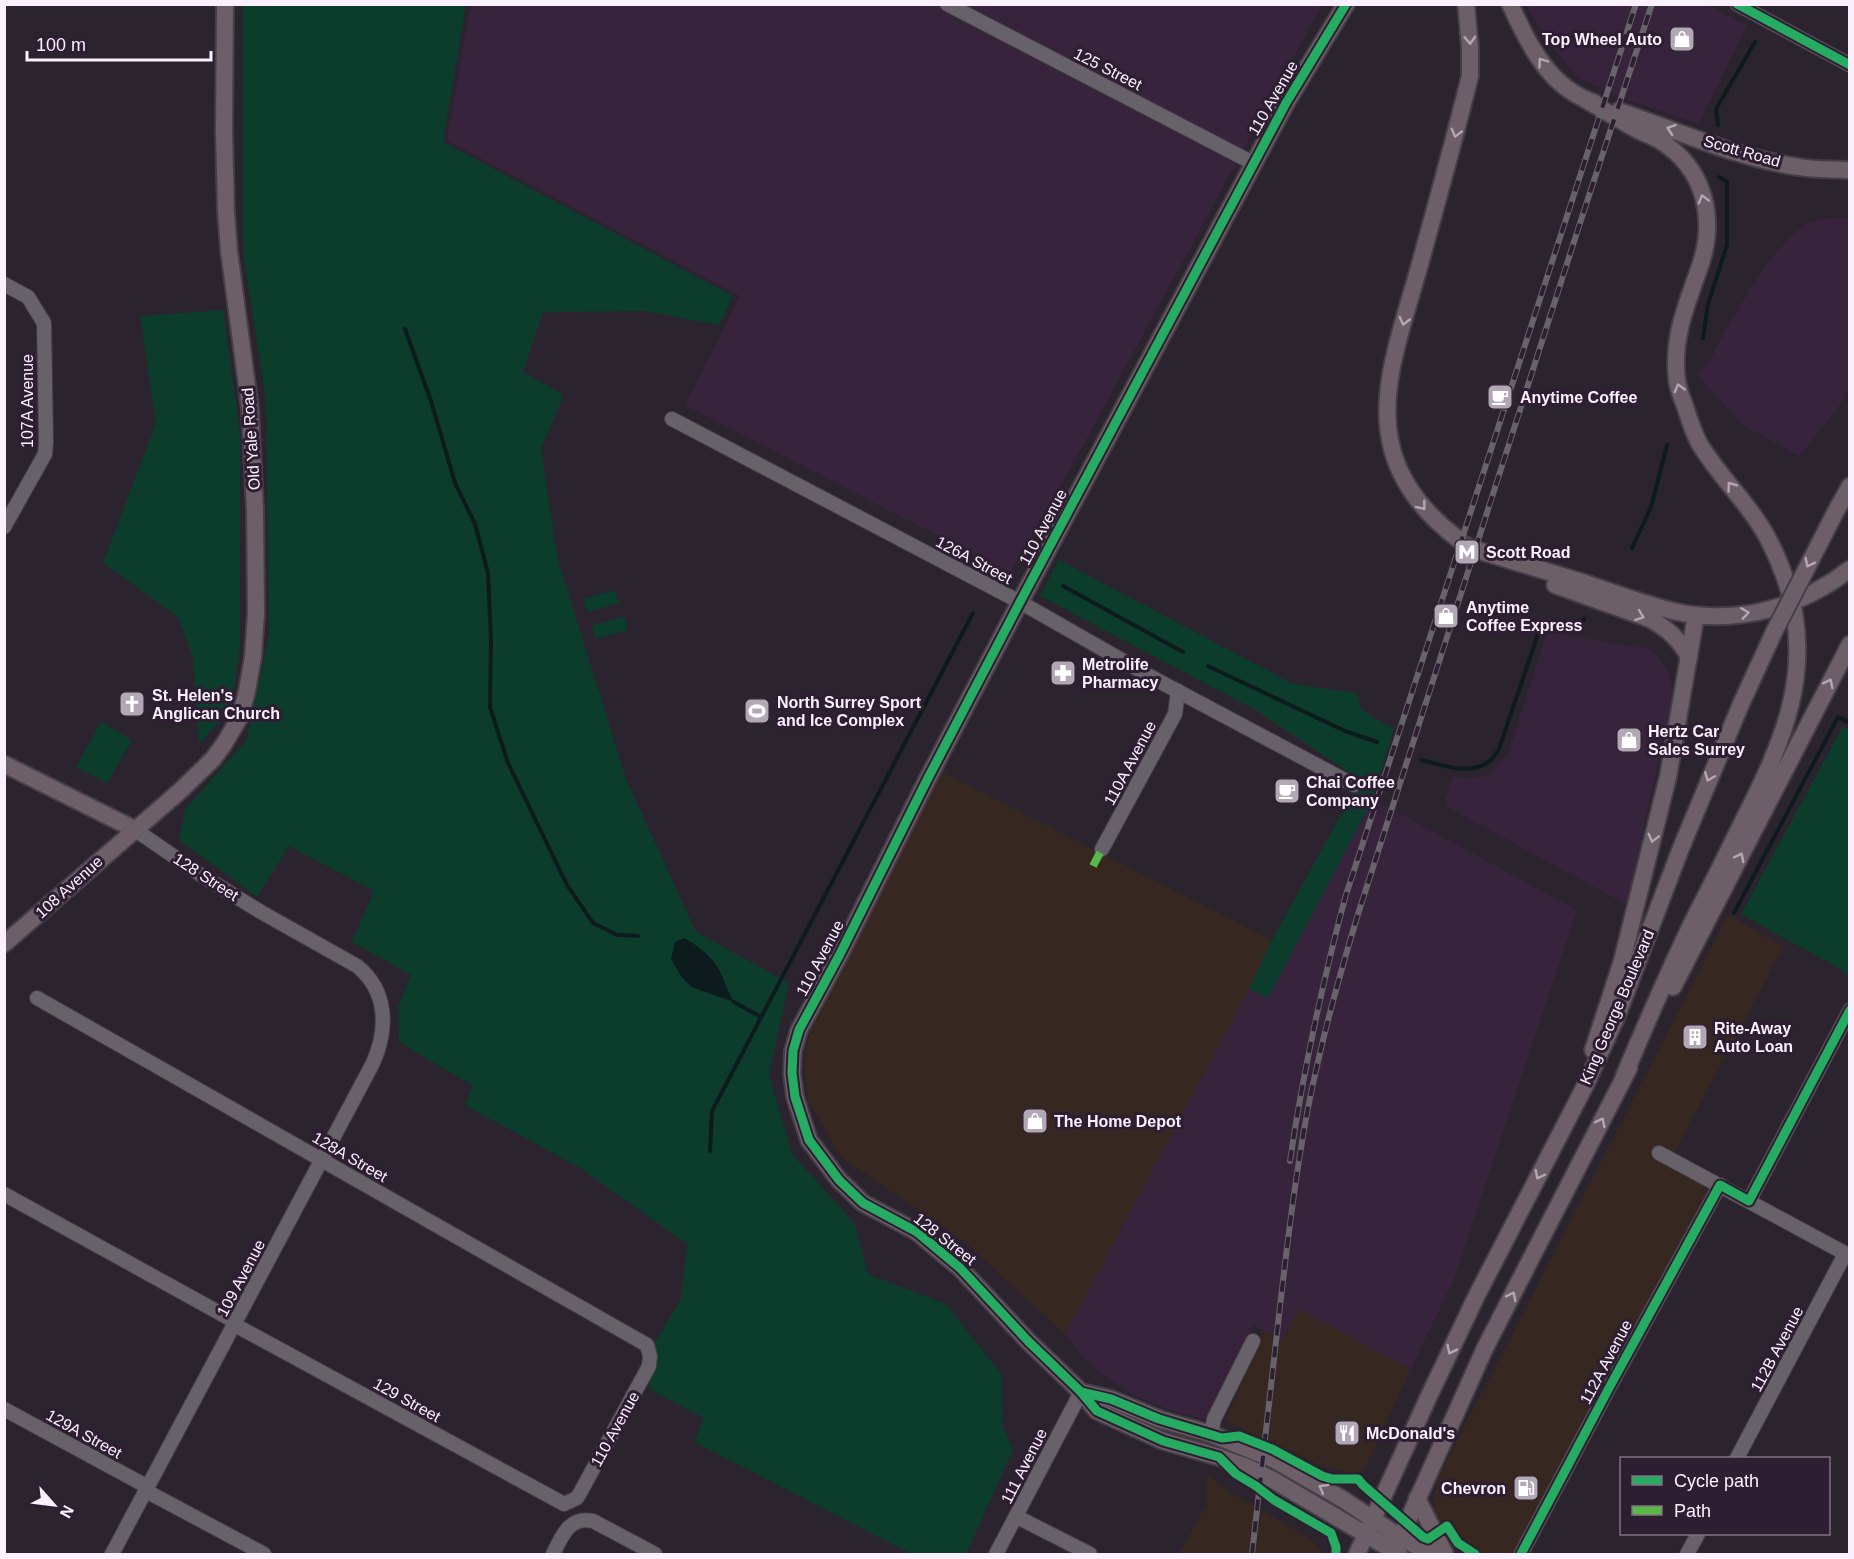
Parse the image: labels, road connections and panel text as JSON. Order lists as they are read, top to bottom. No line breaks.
{"streets":{"main road":["110 Avenue","Scott Road","Old Yale Road","128 Street","108 Avenue","King George Boulevard"],"street":["125 Street","107A Avenue","126A Street","110A Avenue","128A Street","109 Avenue","112B Avenue","112A Avenue","129 Street","129A Street","111 Avenue"]},"crossings":[["125 Street","110 Avenue"],["110 Avenue","126A Street"],["110 Avenue","128 Street"],["110 Avenue","128A Street"],["110 Avenue","129 Street"],["Old Yale Road","128 Street"],["Old Yale Road","108 Avenue"],["126A Street","110A Avenue"],["128 Street","108 Avenue"],["128 Street","King George Boulevard"],["128 Street","109 Avenue"],["128 Street","111 Avenue"],["128A Street","109 Avenue"],["109 Avenue","129 Street"],["109 Avenue","129A Street"]],"one_way":["Scott Road"],"places":{"shop":["Top Wheel Auto","Anytime Coffee Express","Hertz Car Sales Surrey","The Home Depot"],"cafe":["Anytime Coffee","Chai Coffee Company"],"metro station":["Scott Road"],"pharmacy":["Metrolife Pharmacy"],"church":["St. Helen's Anglican Church"],"sports":["North Surrey Sport and Ice Complex"],"building":["Rite-Away Auto Loan"],"restaurant":["McDonald's"],"fuel station":["Chevron"]},"legend":["Cycle path","Path"],"scale_bar":"100 m","north":"bottom right"}
